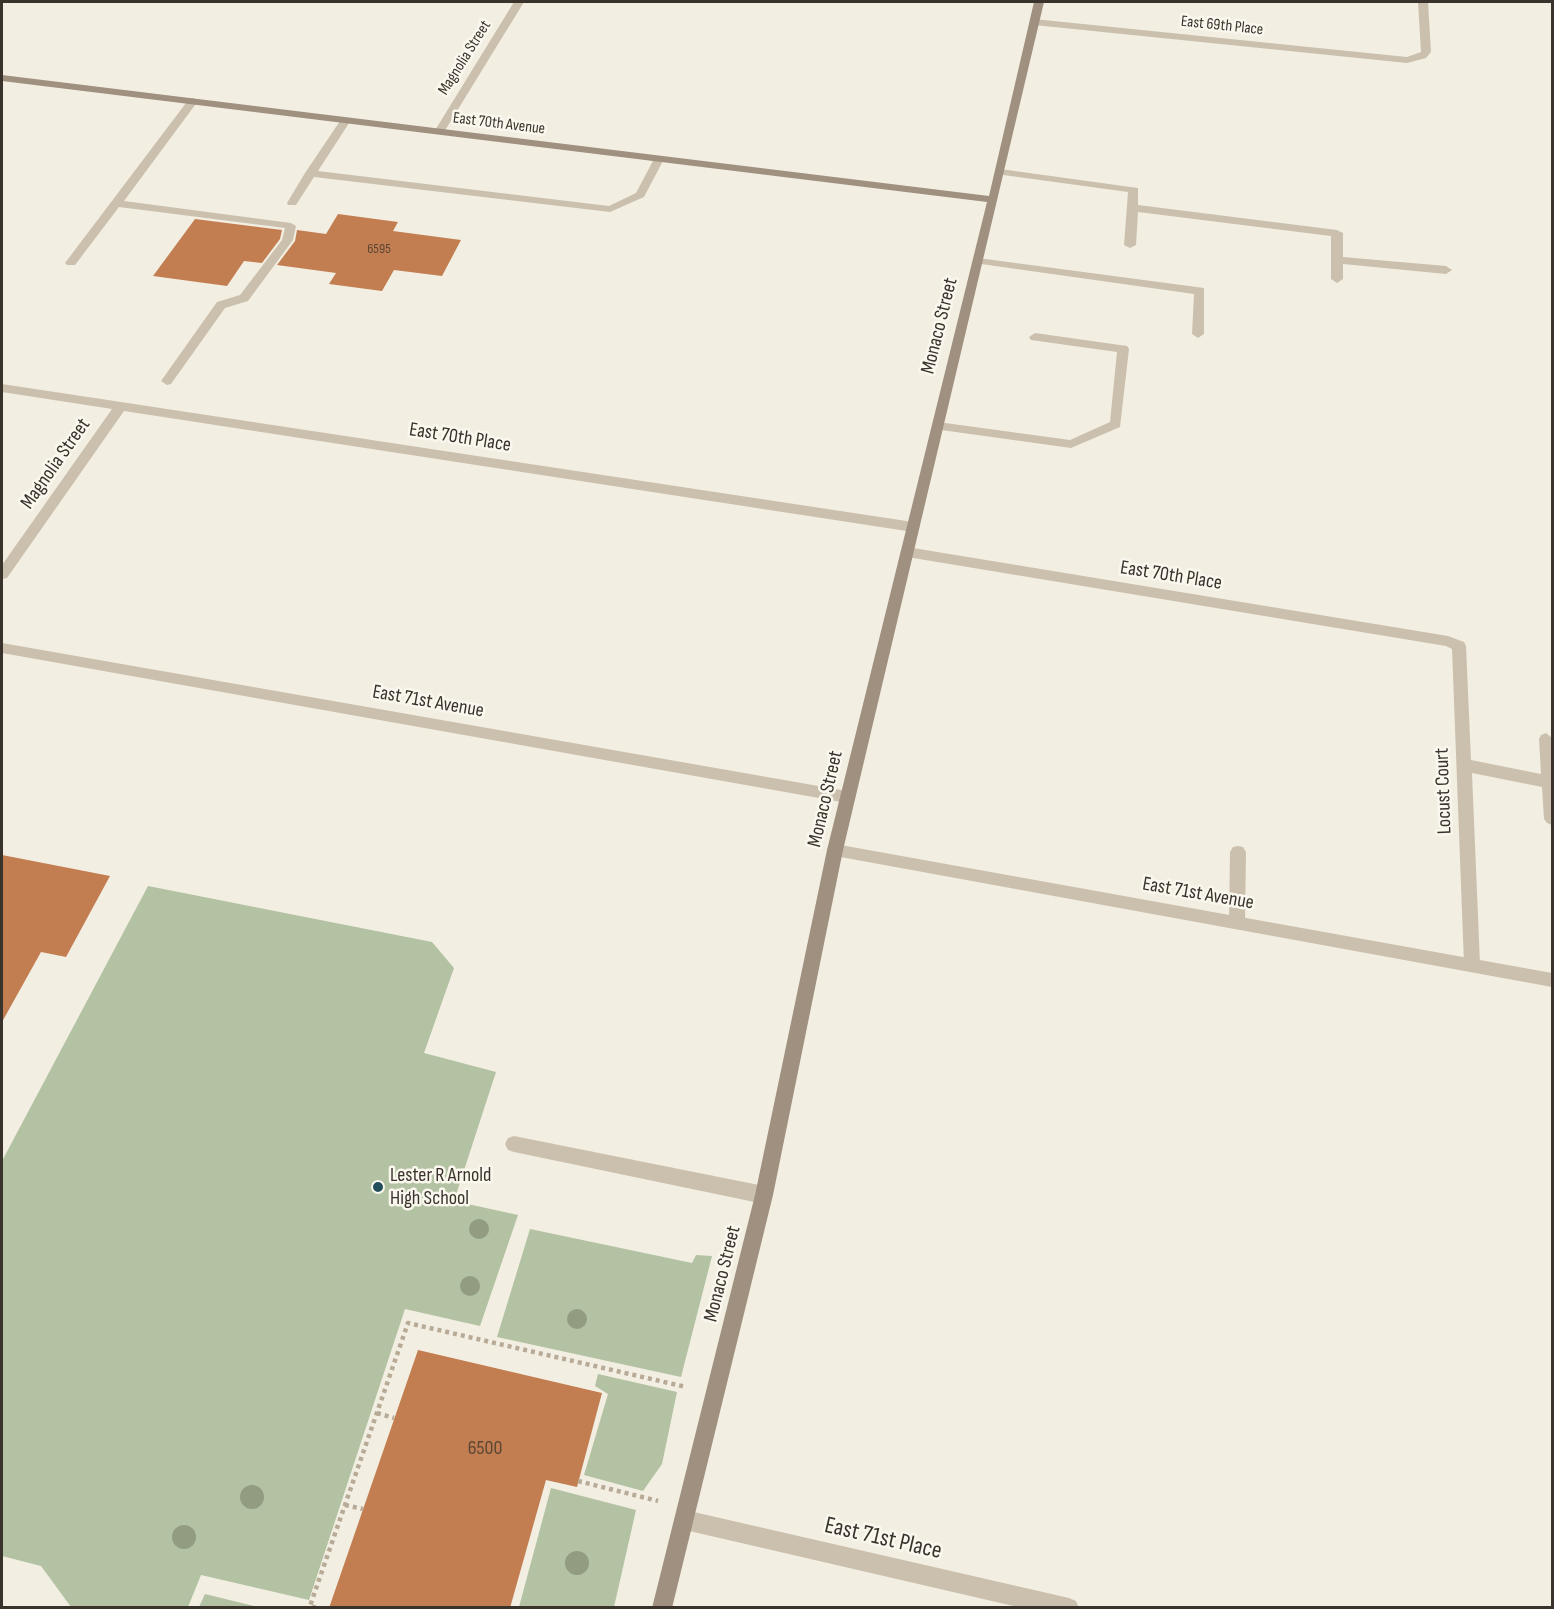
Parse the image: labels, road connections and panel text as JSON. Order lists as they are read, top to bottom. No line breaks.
{"streets":{"street":["East 69th Place","Magnolia Street","East 70th Avenue","Monaco Street","East 70th Place","East 71st Avenue","Locust Court","East 71st Place"]},"crossings":[["East 69th Place","Monaco Street"],["Magnolia Street","East 70th Avenue"],["Magnolia Street","East 70th Place"],["East 70th Avenue","Monaco Street"],["Monaco Street","East 70th Place"],["Monaco Street","East 71st Avenue"],["Monaco Street","East 71st Place"],["East 70th Place","Locust Court"],["East 71st Avenue","Locust Court"]],"places":["Lester R Arnold High School"],"house_numbers":["6595","6500"]}
